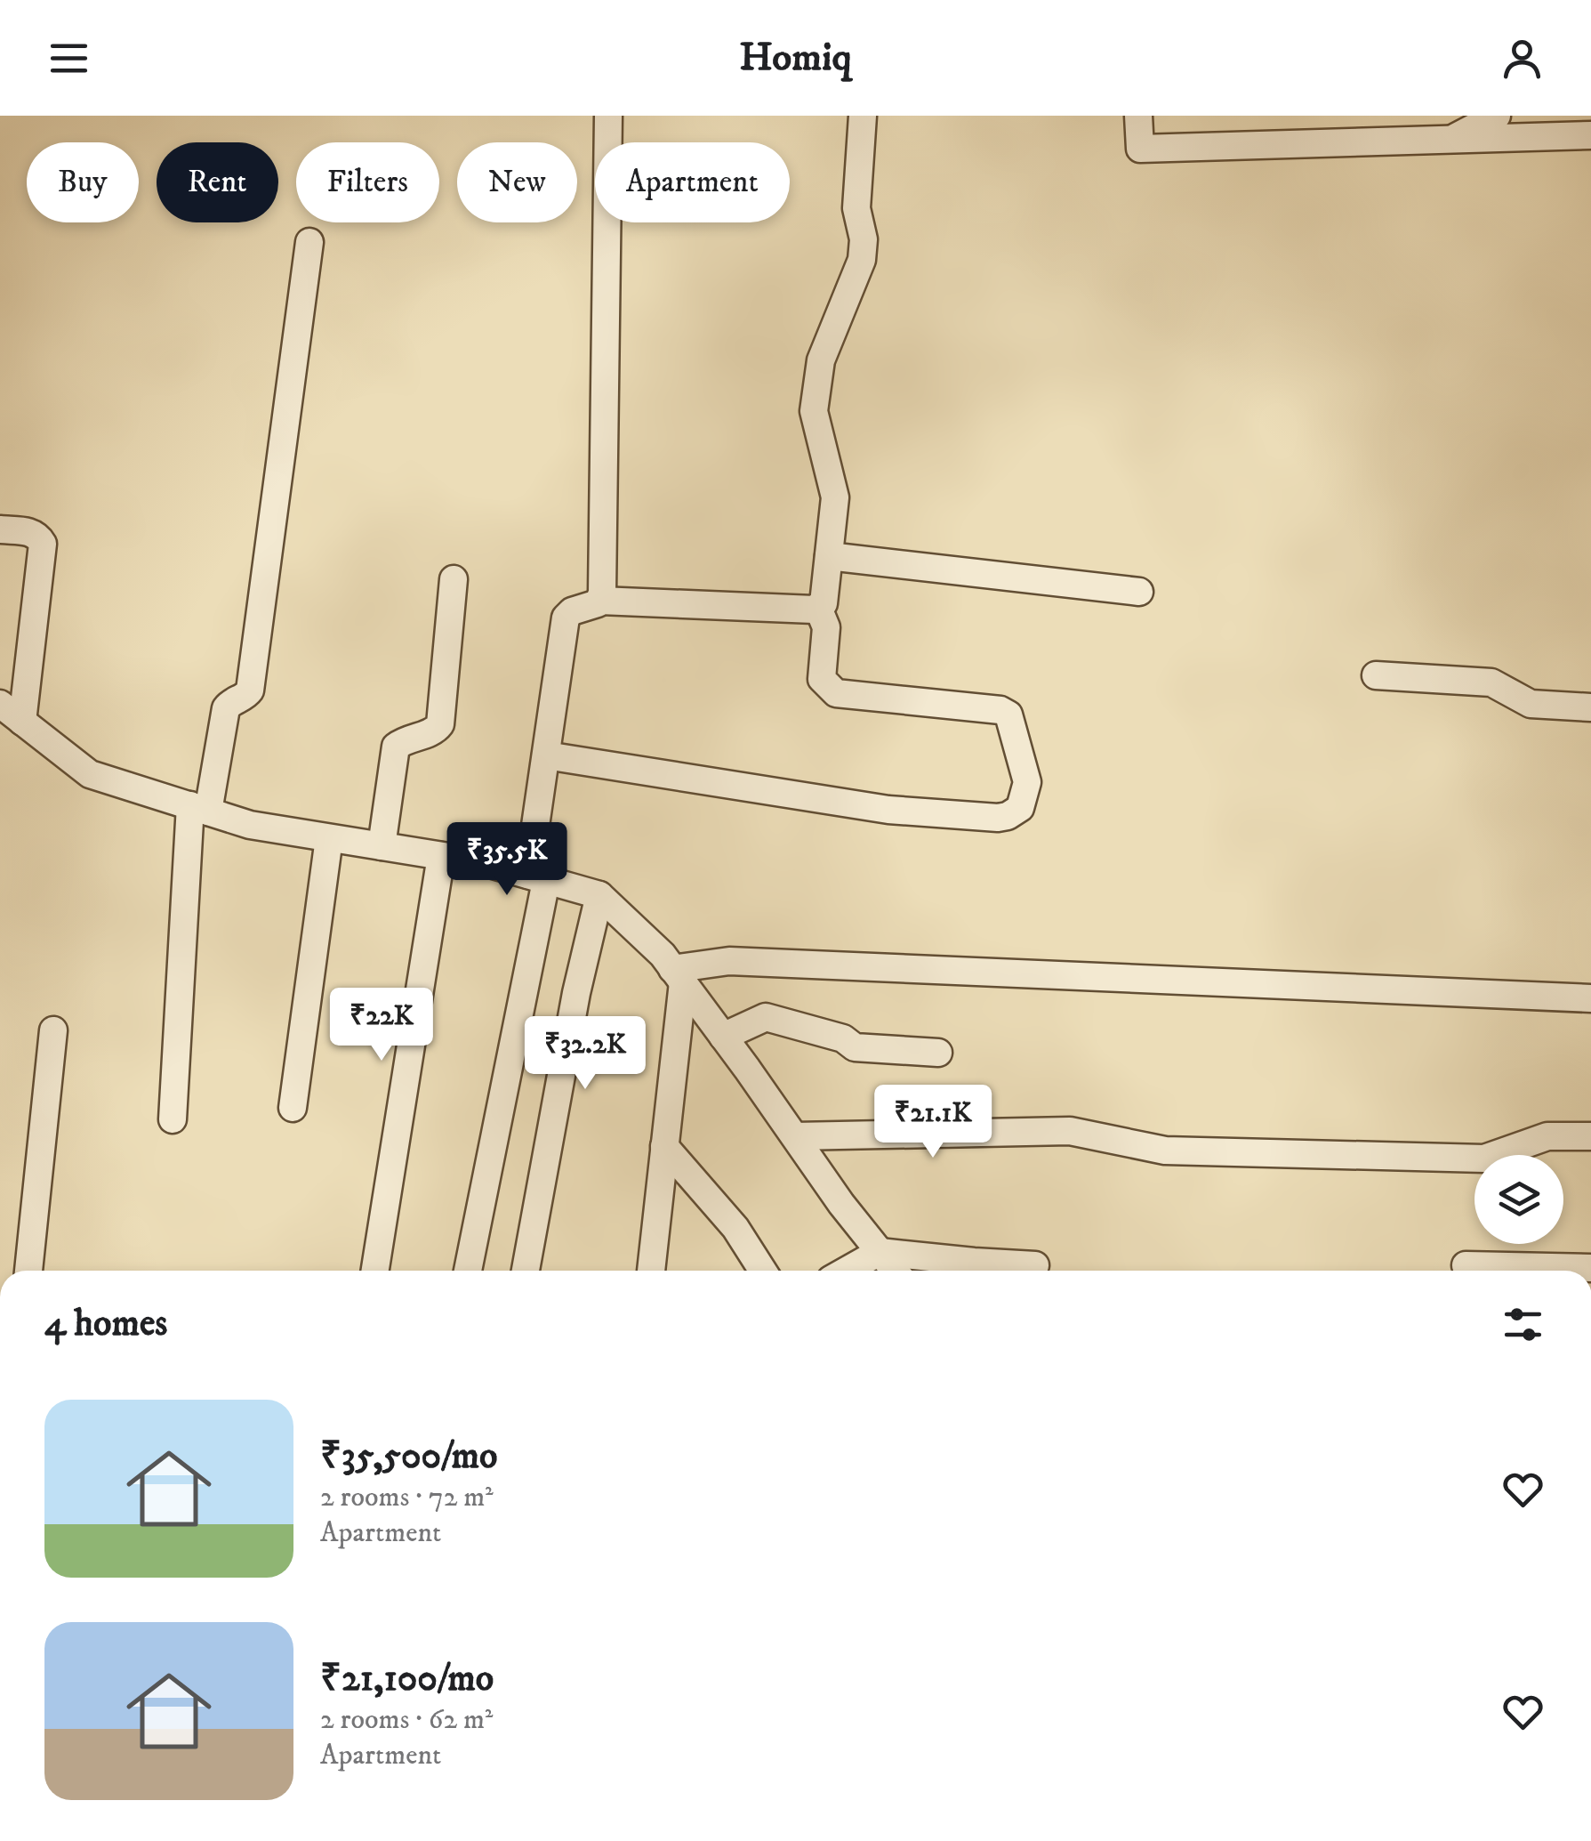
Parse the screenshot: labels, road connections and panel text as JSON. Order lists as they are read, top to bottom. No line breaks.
{"page":{"header":"Homiq","chip":["Buy","Rent","Filters","New","Apartment"],"price":["₹35.5K","₹22K","₹32.2K","₹21.1K"],"heading":"4 homes","list":[{"name":"₹35,500/mo","note":"2 rooms · 72 m² · Apartment"},{"name":"₹21,100/mo","note":"2 rooms · 62 m² · Apartment"}]}}
